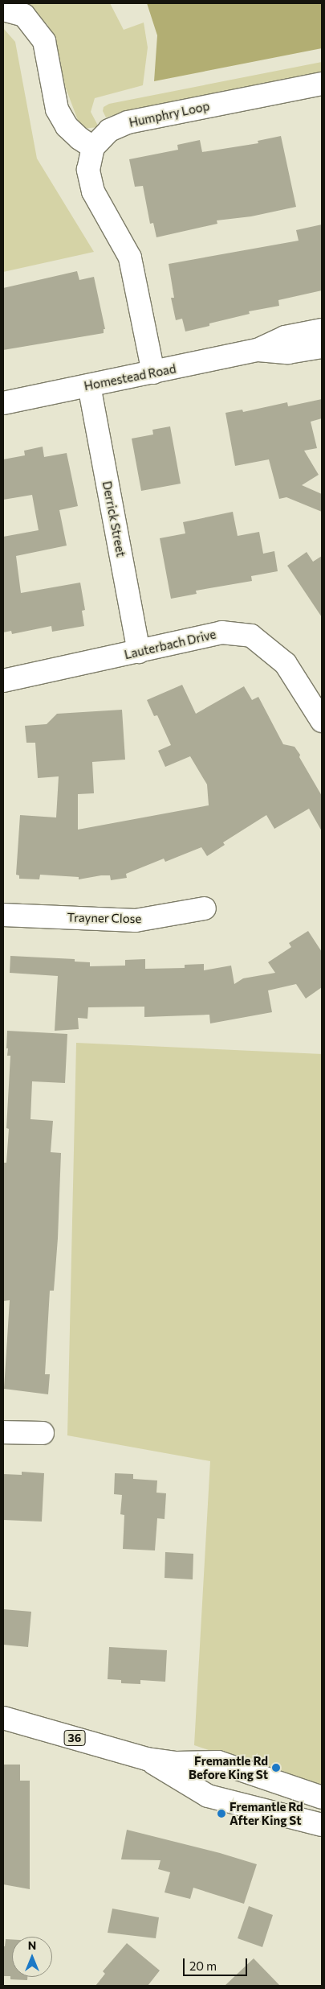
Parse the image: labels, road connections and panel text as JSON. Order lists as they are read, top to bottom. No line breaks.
{"streets":{"street":["Humphry Loop","Homestead Road","Derrick Street","Lauterbach Drive","Trayner Close","36"]},"crossings":[["Homestead Road","Derrick Street"],["Derrick Street","Lauterbach Drive"]],"places":["Fremantle Rd Before King St","Fremantle Rd After King St"],"scale_bar":"20 m","north":"top"}
